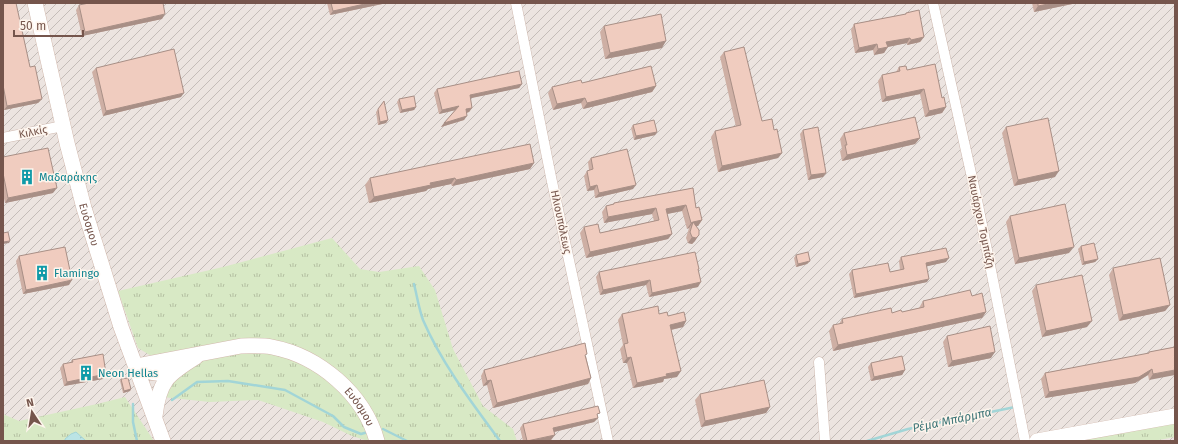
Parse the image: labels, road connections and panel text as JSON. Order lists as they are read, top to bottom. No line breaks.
{"streets":{"street":["Κιλκίς","Ηλιουπόλεως","Ναυάρχου Τομπάζη","Ευόσμου"]},"crossings":[["Κιλκίς","Ευόσμου"]],"water":["Ρέμα Μπάρμπα"],"places":{"building":["Μαδαράκης","Flamingo","Neon Hellas"]},"scale_bar":"50 m","north":"top"}
